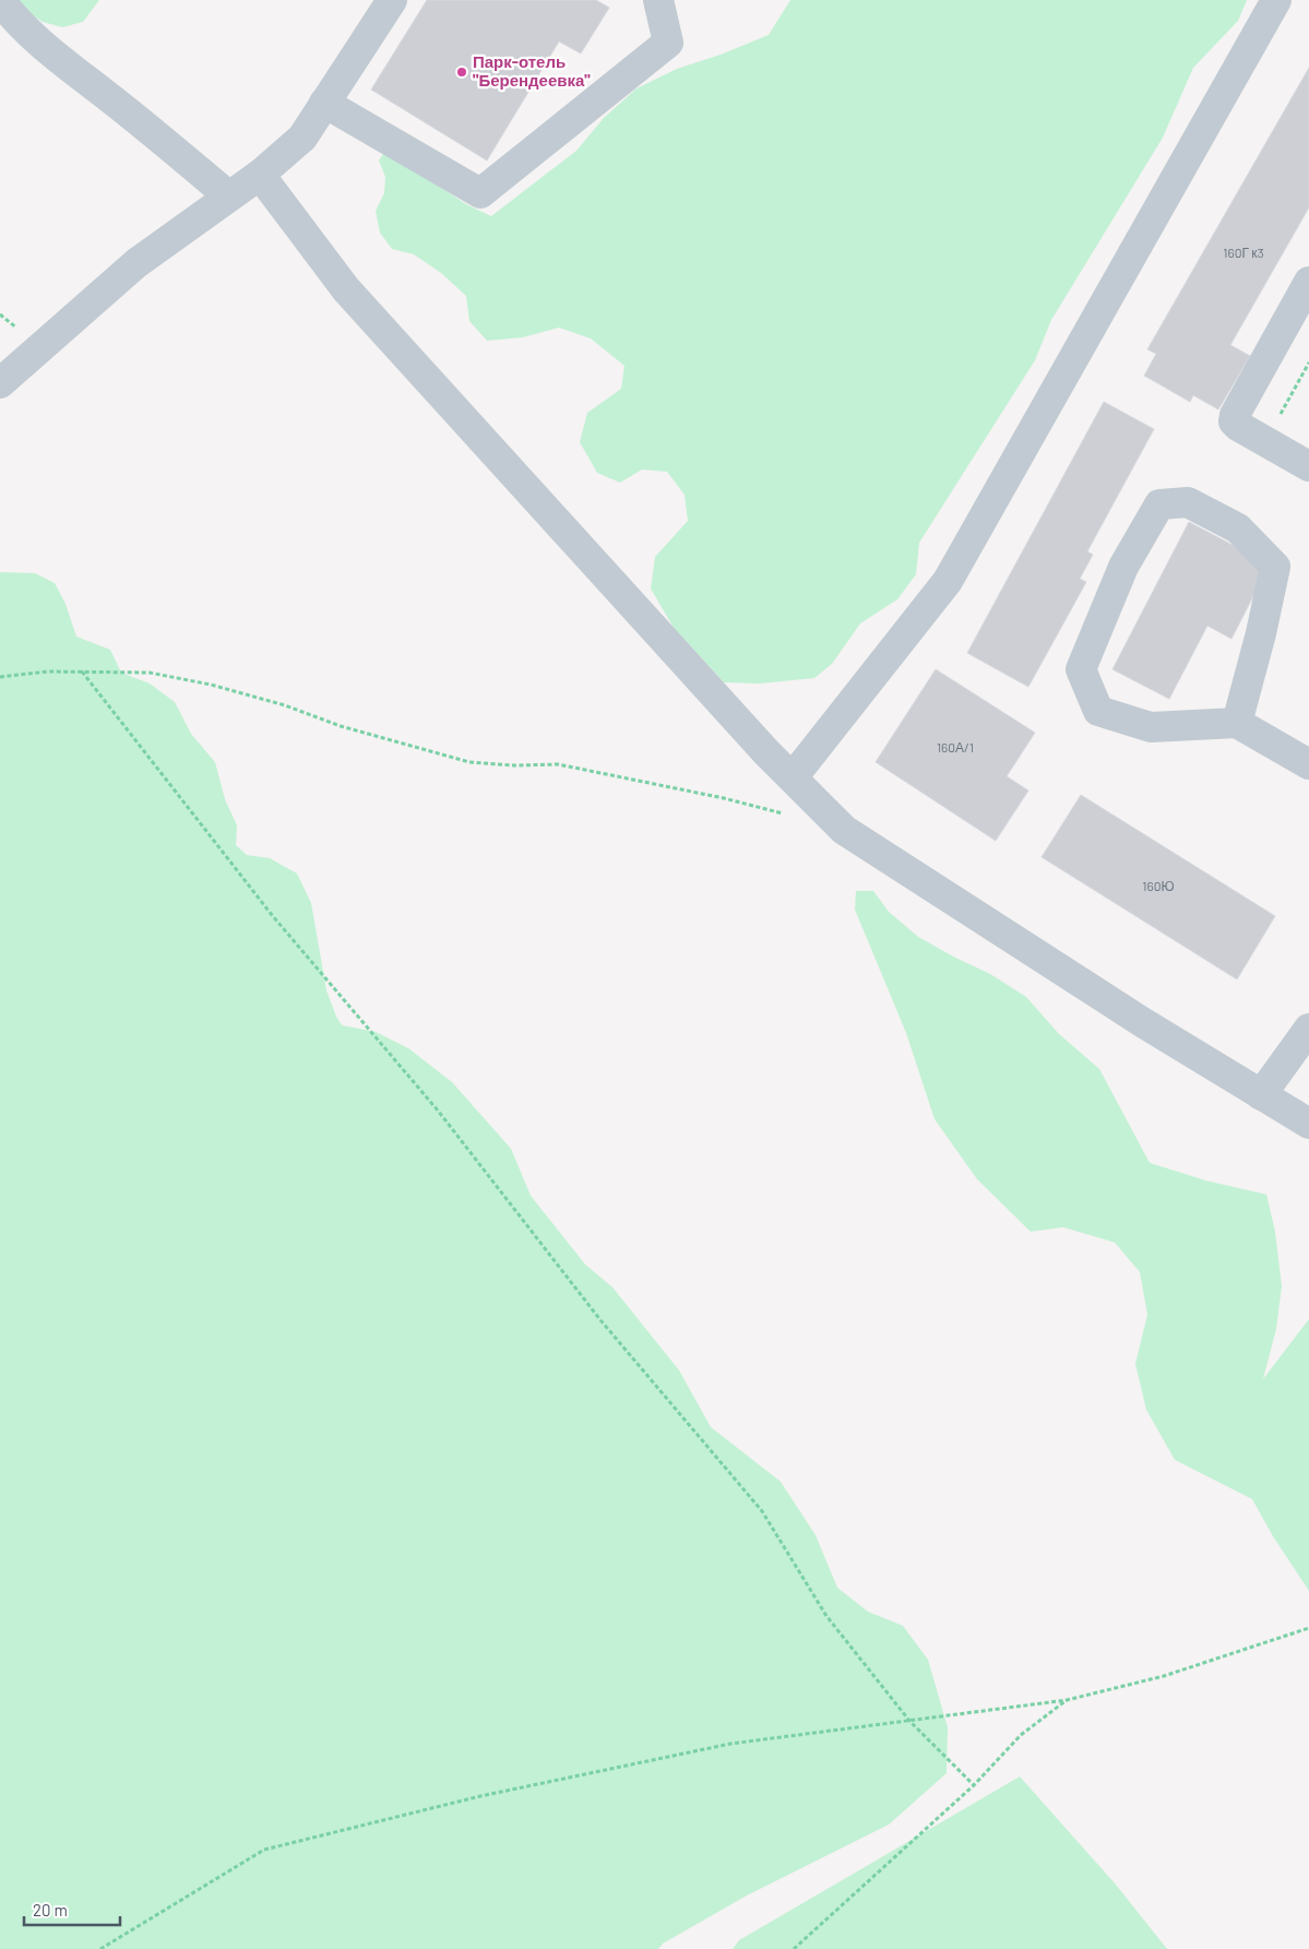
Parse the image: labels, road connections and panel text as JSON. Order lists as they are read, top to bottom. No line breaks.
{"places":["Парк-отель \"Берендеевка\""],"house_numbers":["160Г к3","160А/1","160Ю"],"scale_bar":"20 m"}
